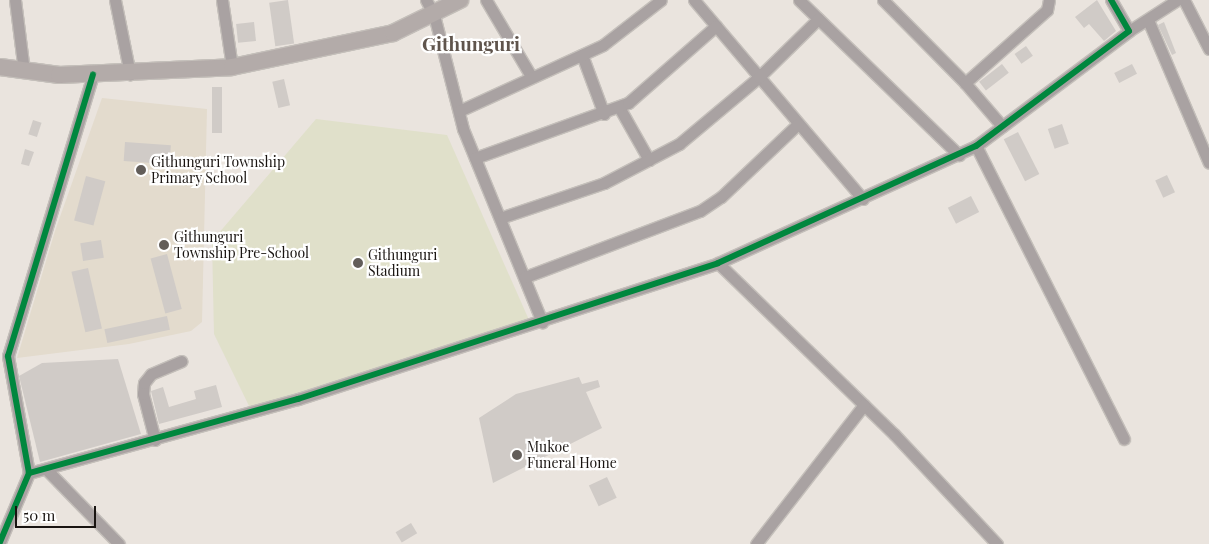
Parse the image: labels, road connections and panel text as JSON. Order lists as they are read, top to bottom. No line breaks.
{"districts":["Githunguri"],"places":["Githunguri Township Primary School","Githunguri Township Pre-School","Githunguri Stadium","Mukoe Funeral Home"],"scale_bar":"50 m"}
